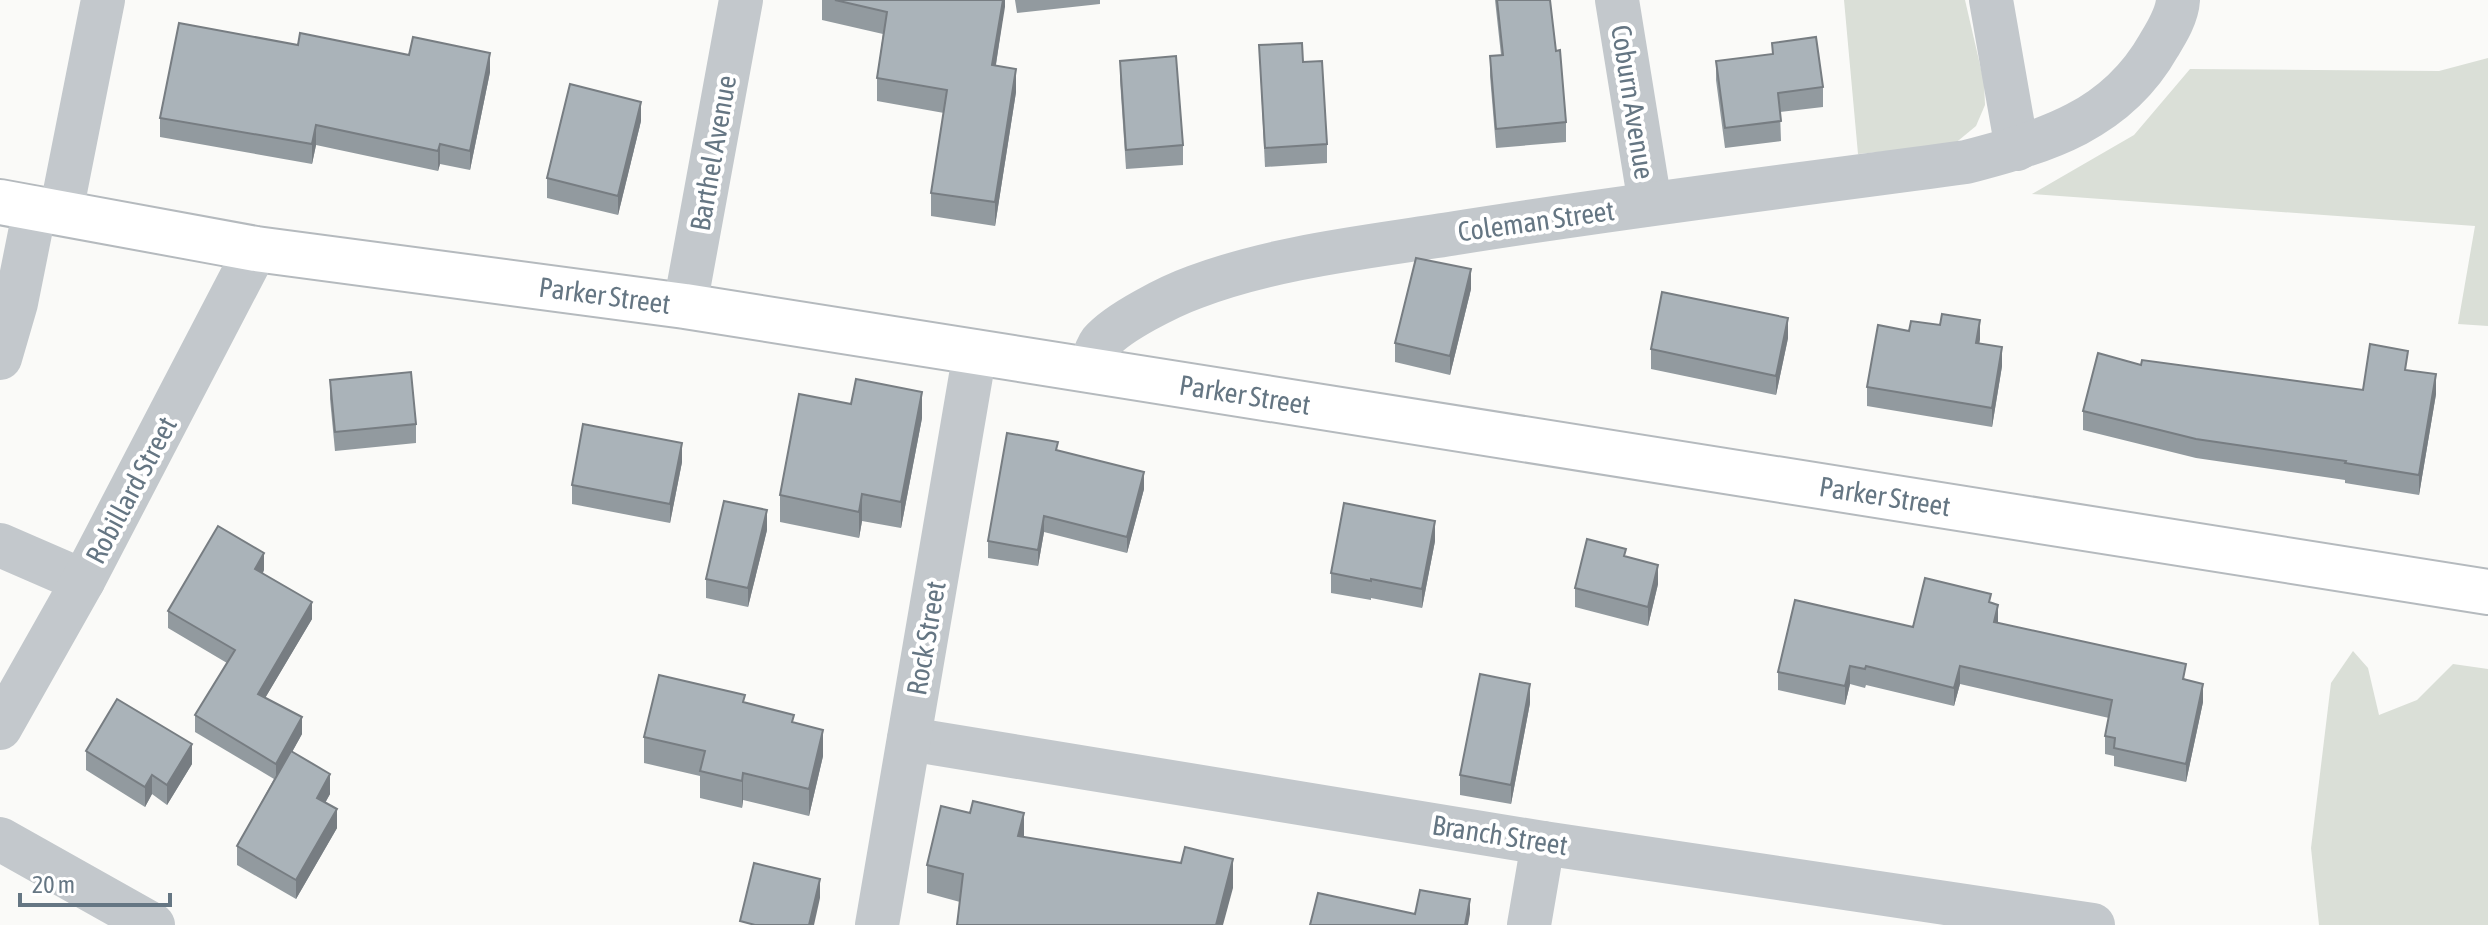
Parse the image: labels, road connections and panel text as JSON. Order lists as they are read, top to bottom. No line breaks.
{"streets":{"main road":["Parker Street"],"street":["Coburn Avenue","Barthel Avenue","Coleman Street","Robillard Street","Rock Street","Branch Street"]},"crossings":[["Coburn Avenue","Coleman Street"],["Barthel Avenue","Parker Street"],["Coleman Street","Parker Street"],["Parker Street","Robillard Street"],["Parker Street","Rock Street"],["Rock Street","Branch Street"]],"scale_bar":"20 m"}
